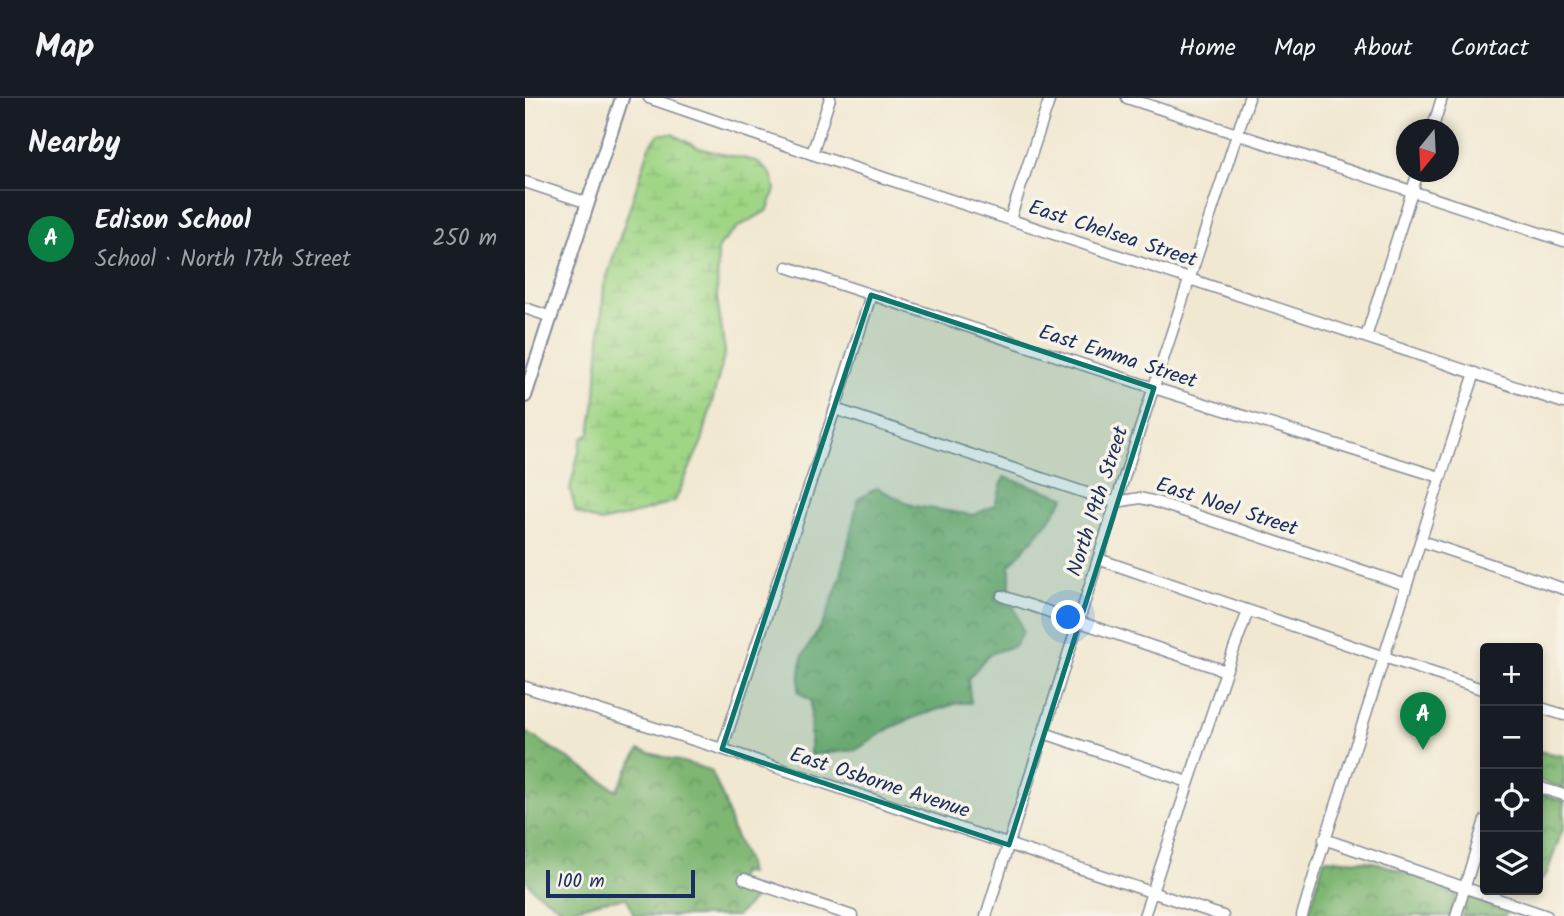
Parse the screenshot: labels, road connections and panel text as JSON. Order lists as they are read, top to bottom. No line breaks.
{"streets":{"street":["East Chelsea Street","East Emma Street","North 19th Street","East Noel Street","East Osborne Avenue"]},"crossings":[["East Chelsea Street","North 19th Street"],["East Emma Street","North 19th Street"],["North 19th Street","East Noel Street"],["North 19th Street","East Osborne Avenue"]],"scale_bar":"100 m","north":"bottom","page":{"header":"Map","nav":["Home","Map","About","Contact"],"heading":"Nearby","list":[{"mark":"A","name":"Edison School","note":"School · North 17th Street","value":"250 m"}],"map_buttons":["+","−"],"pins":"A","scale":"100 m"}}
